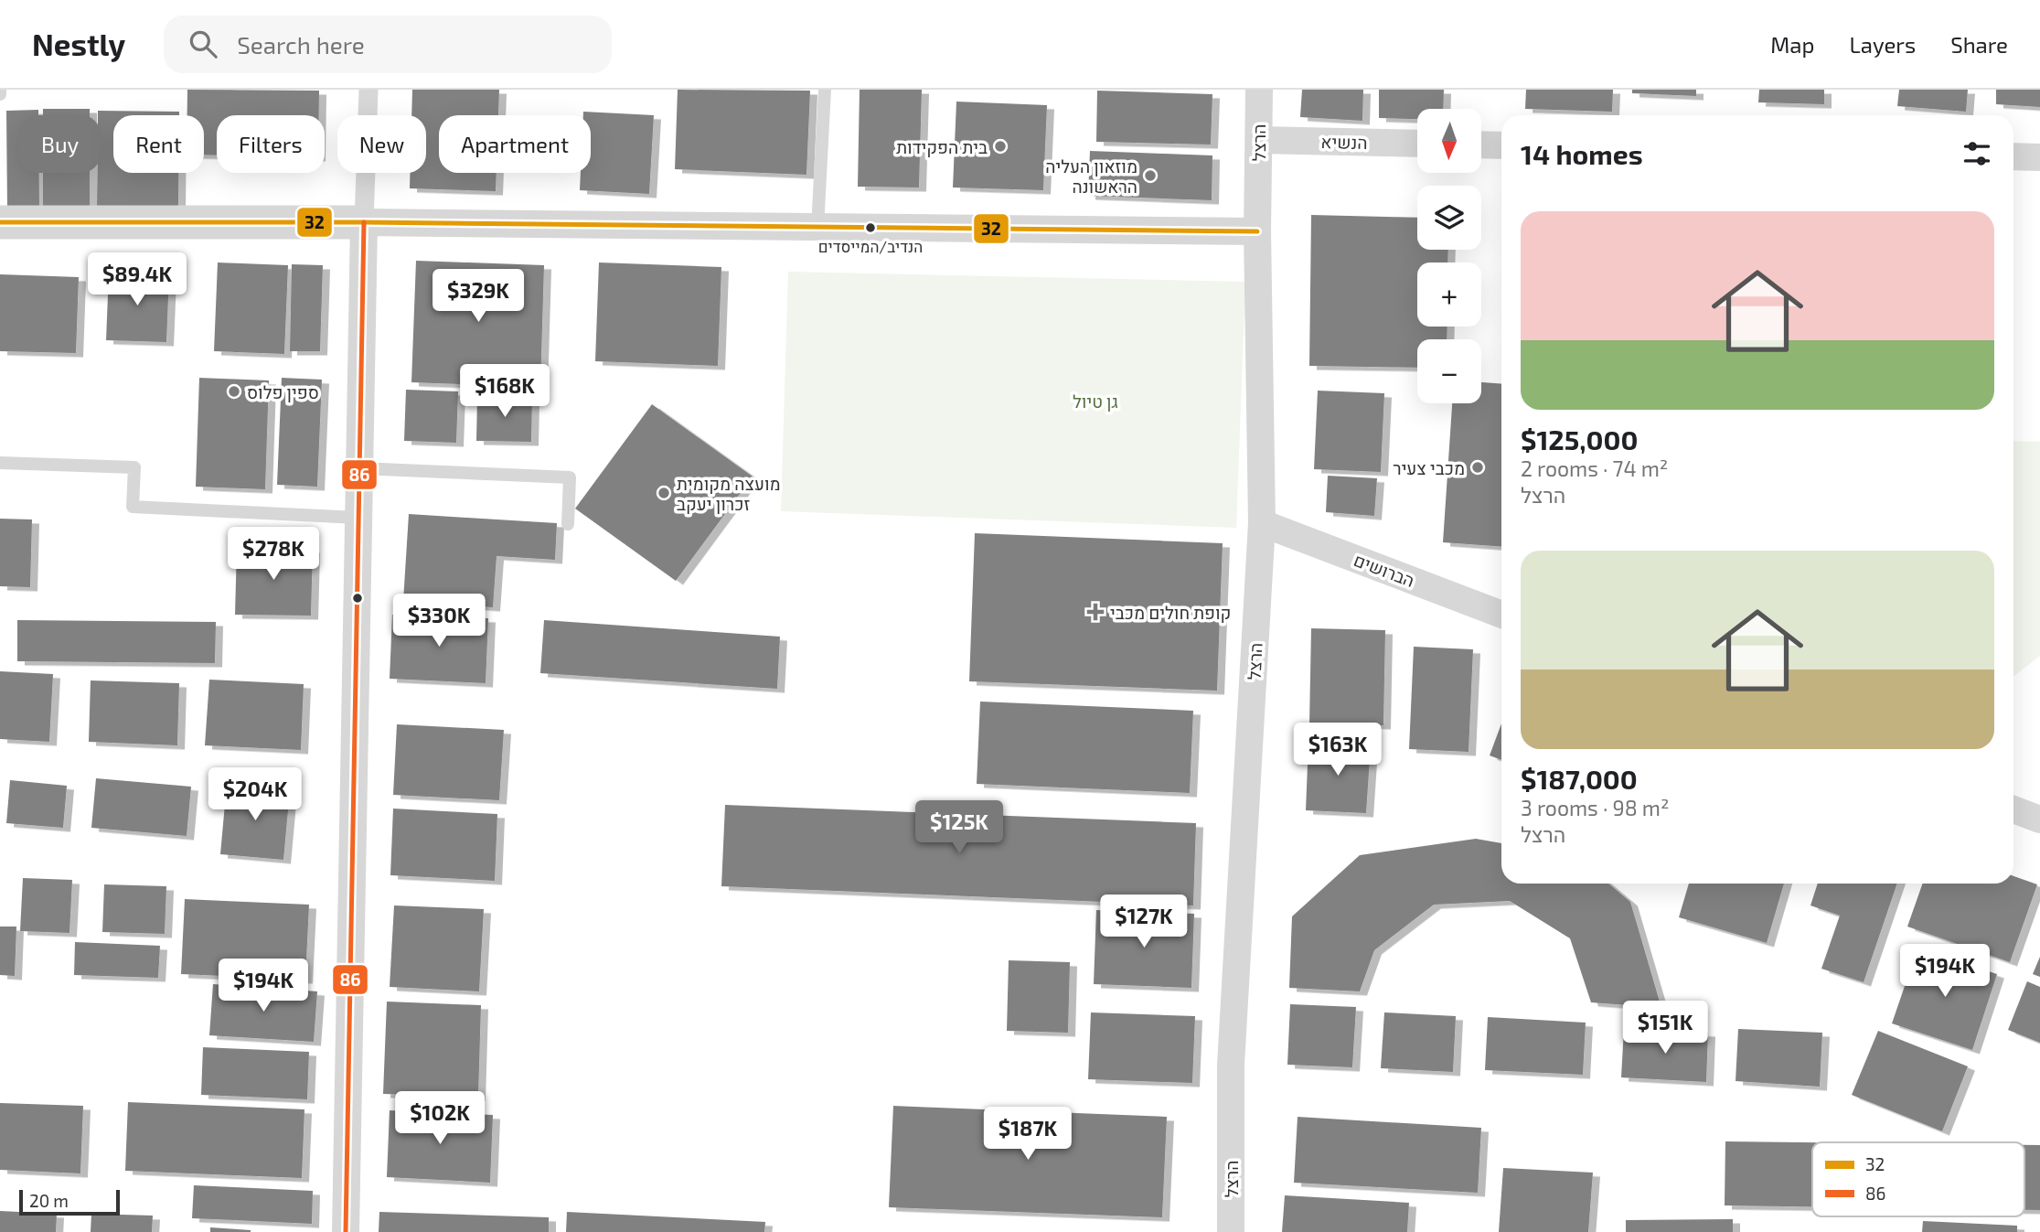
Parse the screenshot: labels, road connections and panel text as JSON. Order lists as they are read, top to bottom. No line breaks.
{"streets":{"street":["הנשיא","הרצל","הברושים"]},"crossings":[["הנשיא","הרצל"],["הרצל","הברושים"]],"parks":["גן טיול"],"places":{"other":["בית הפקידות","מוזאון העליה הראשונה","הנדיב/המייסדים","ספין פלוס","מכבי צעיר","מועצה מקומית זכרון יעקב"],"health":["קופת חולים מכבי"]},"lines":["transit line 32","transit line 86"],"legend":["32","86"],"scale_bar":"20 m","north":"bottom","page":{"header":"Nestly","search":"Search here","nav":["Map","Layers","Share"],"map_buttons":["+","−"],"chip":["Buy","Rent","Filters","New","Apartment"],"heading":"14 homes","list":[{"name":"$125,000","note":"2 rooms · 74 m² · הרצל"},{"name":"$187,000","note":"3 rooms · 98 m² · הרצל"}],"price":["$89.4K","$329K","$168K","$278K","$330K","$163K","$204K","$125K","$127K","$194K","$194K","$151K","$102K","$187K"],"scale":"20 m"}}
